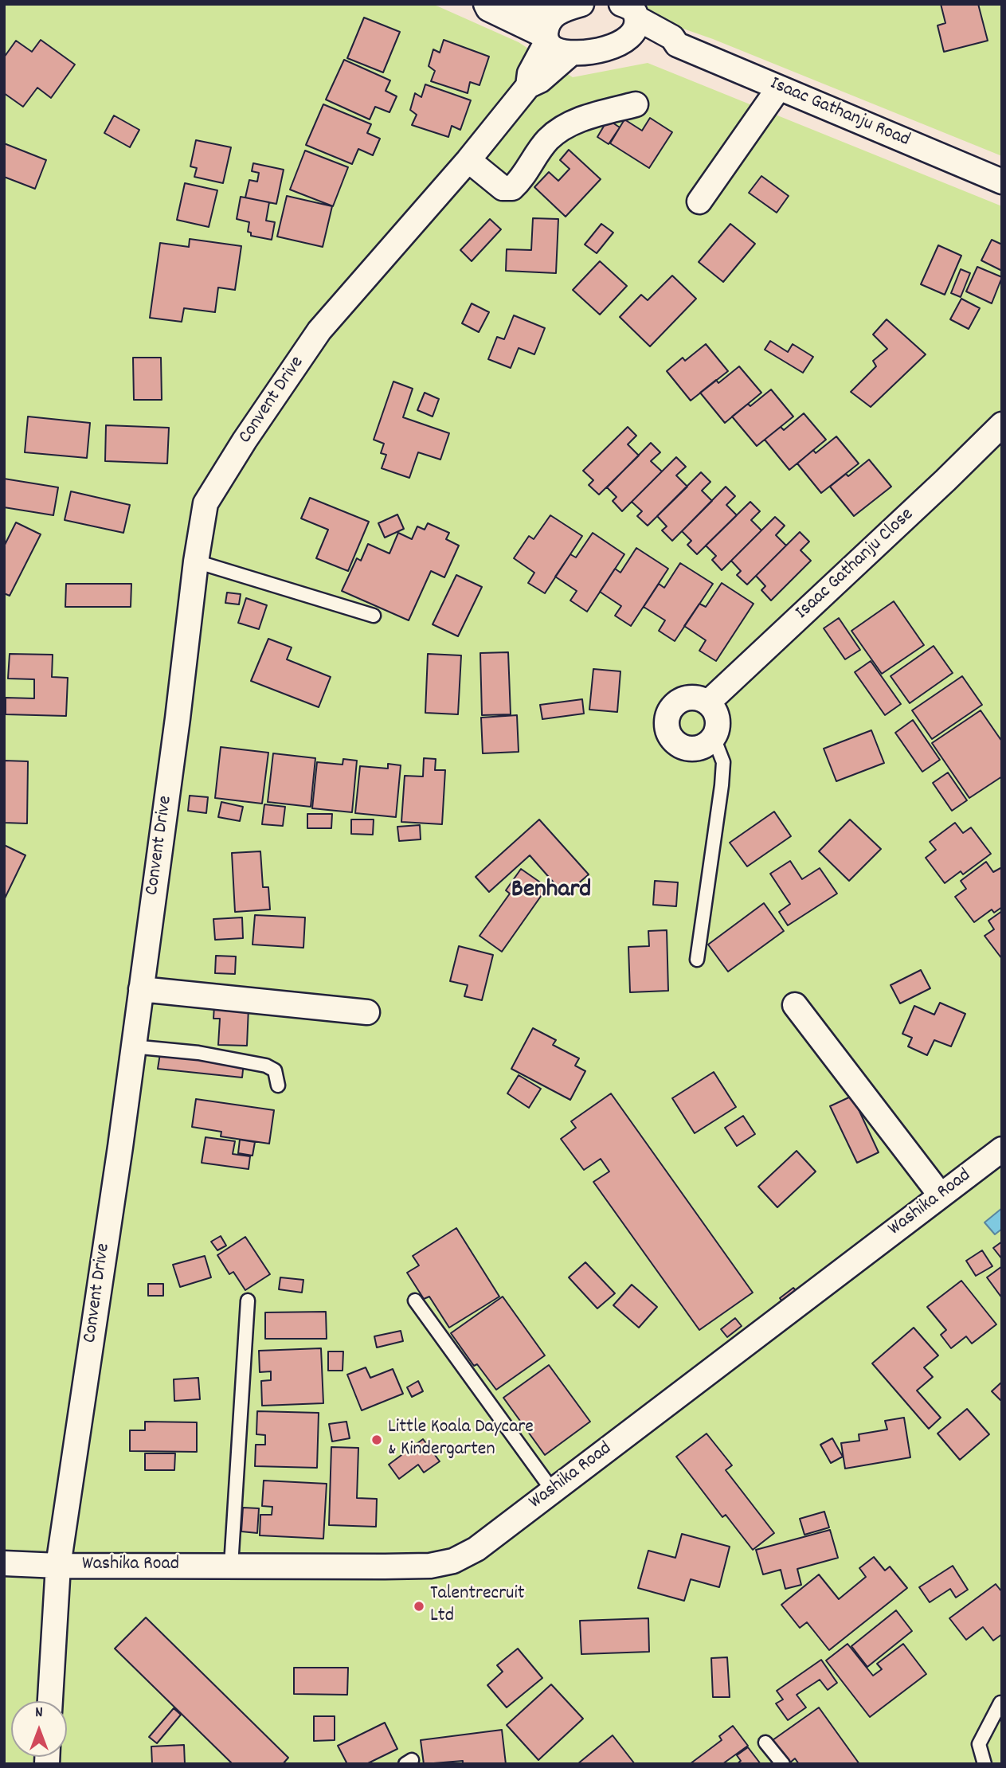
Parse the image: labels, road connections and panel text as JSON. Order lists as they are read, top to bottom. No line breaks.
{"streets":{"street":["Isaac Gathanju Road","Convent Drive","Isaac Gathanju Close","Washika Road"]},"crossings":[["Convent Drive","Washika Road"]],"districts":["Benhard"],"places":["Little Koala Daycare & Kindergarten","Talentrecruit Ltd"],"north":"top"}
